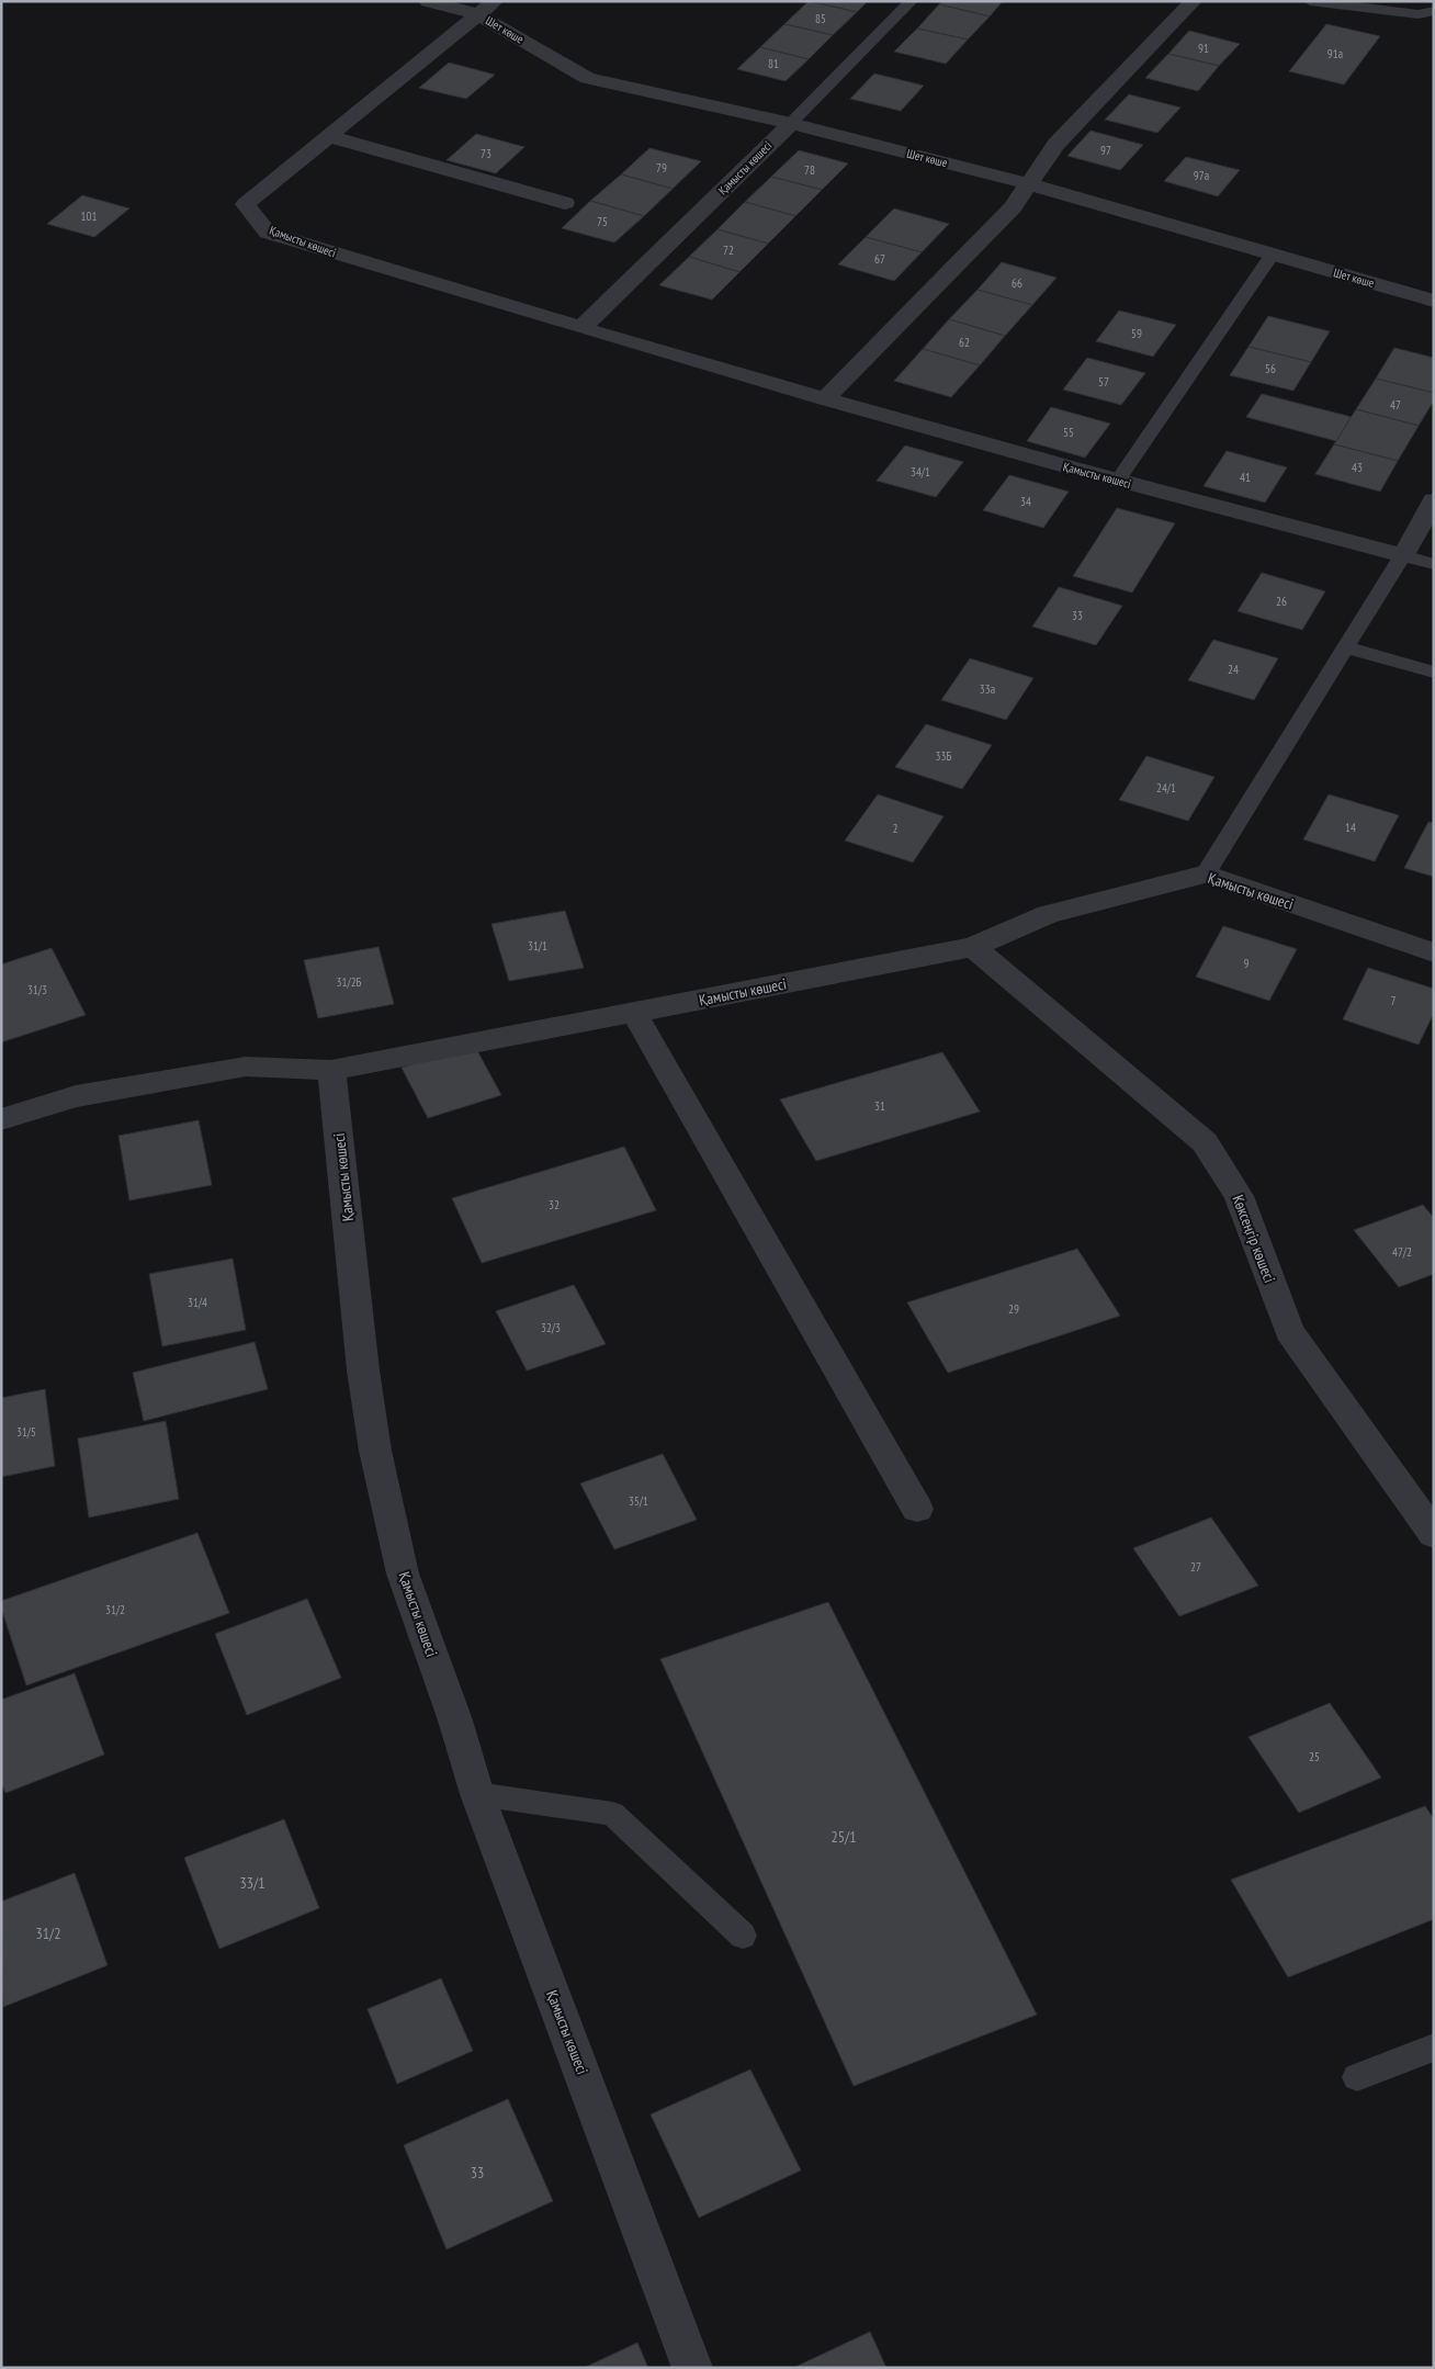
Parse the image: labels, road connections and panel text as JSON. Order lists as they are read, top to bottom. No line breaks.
{"streets":{"street":["Шет көше","Қамысты көшесі","Көксеңгір көшесі"]},"crossings":[["Шет көше","Қамысты көшесі"],["Қамысты көшесі","Көксеңгір көшесі"]],"house_numbers":["85","91","91а","81","97","73","79","78","97а","101","75","72","67","66","59","62","56","57","47","55","43","34/1","41","34","26","33","24","33а","33Б","24/1","14","2","31/1","9","31/2Б","31/3","7","31","32","47/2","31/4","29","32/3","31/5","35/1","27","31/2","25","25/1","33/1","31/2","33"]}
